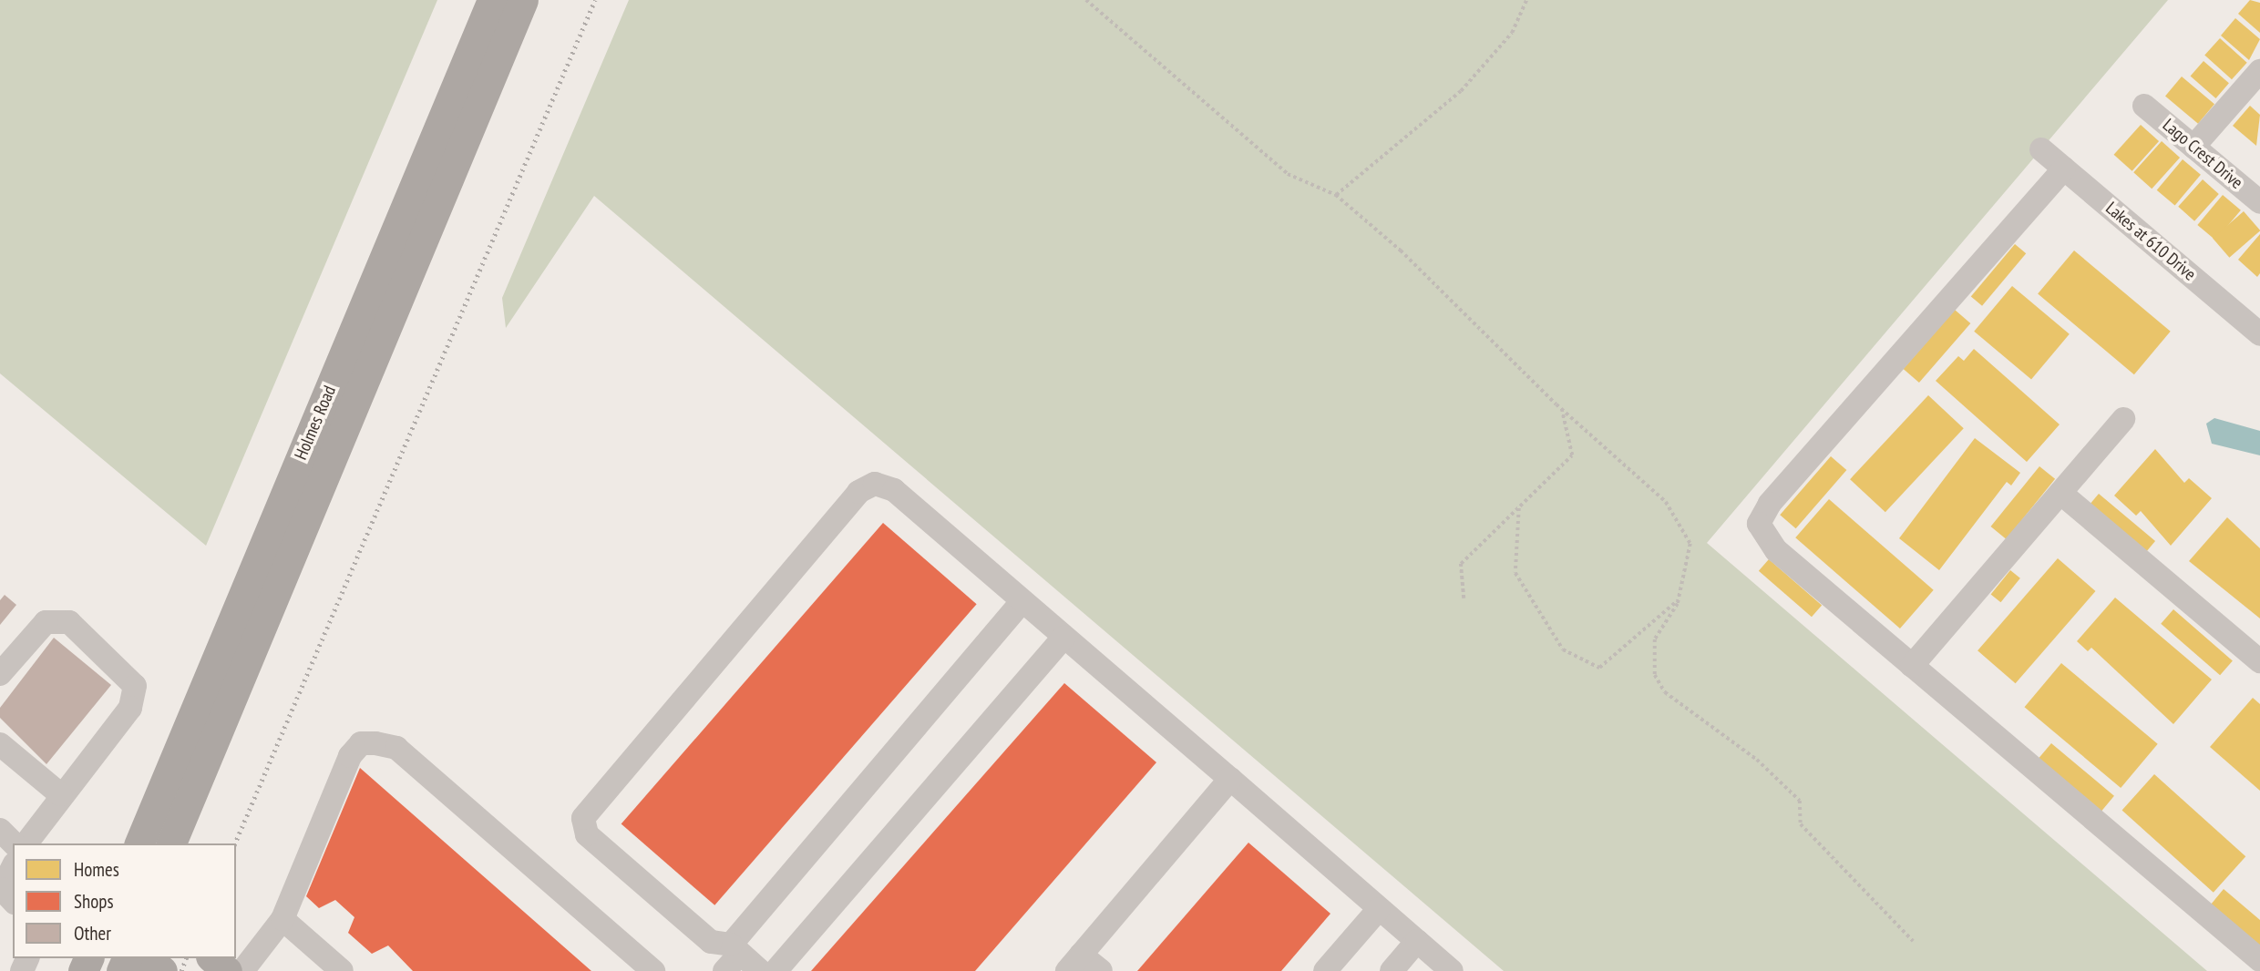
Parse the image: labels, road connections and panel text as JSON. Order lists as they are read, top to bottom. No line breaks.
{"streets":{"main road":["Holmes Road"],"street":["Lago Crest Drive","Lakes at 610 Drive"]},"legend":["Homes","Shops","Other"]}
